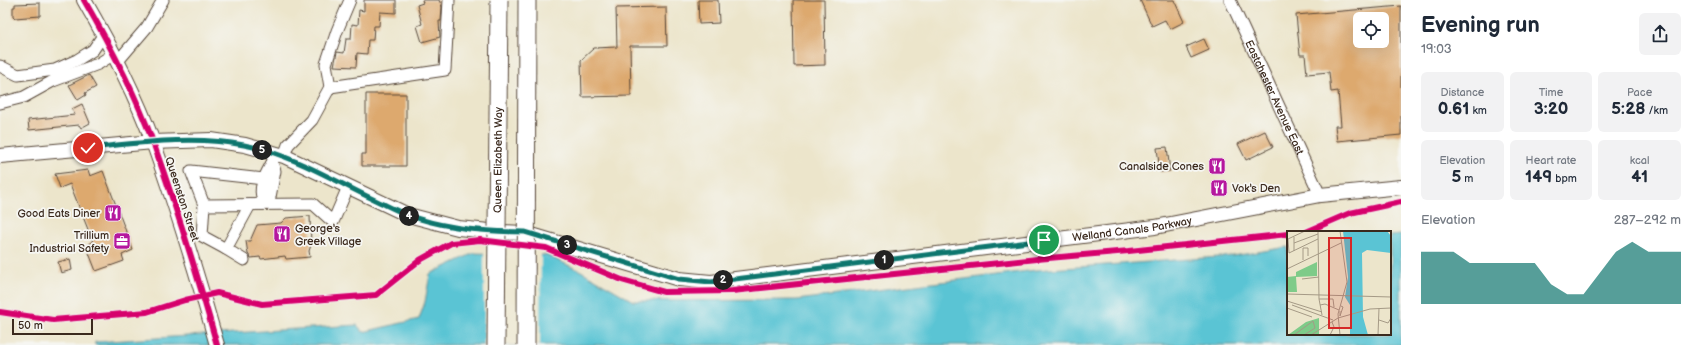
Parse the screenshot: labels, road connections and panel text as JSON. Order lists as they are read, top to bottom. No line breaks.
{"streets":{"highway":["Queen Elizabeth Way"],"main road":["Queenston Street","Welland Canals Parkway"],"street":["Eastchester Avenue East"]},"crossings":[["Eastchester Avenue East","Welland Canals Parkway"],["Queenston Street","Welland Canals Parkway"]],"places":{"restaurant":["Canalside Cones","Vok's Den","Good Eats Diner","George's Greek Village"],"office":["Trillium Industrial Safety"]},"scale_bar":"50 m","page":{"heading":["Evening run","19:03"],"stats":[["Distance","0.61 km"],["Time","3:20"],["Pace","5:28 /km"],["Elevation","5 m"],["Heart rate","149 bpm"],["kcal","41"]],"pins":["5","4","3","1","2"],"chart":["Elevation","287–292 m"],"scale":"50 m"}}
